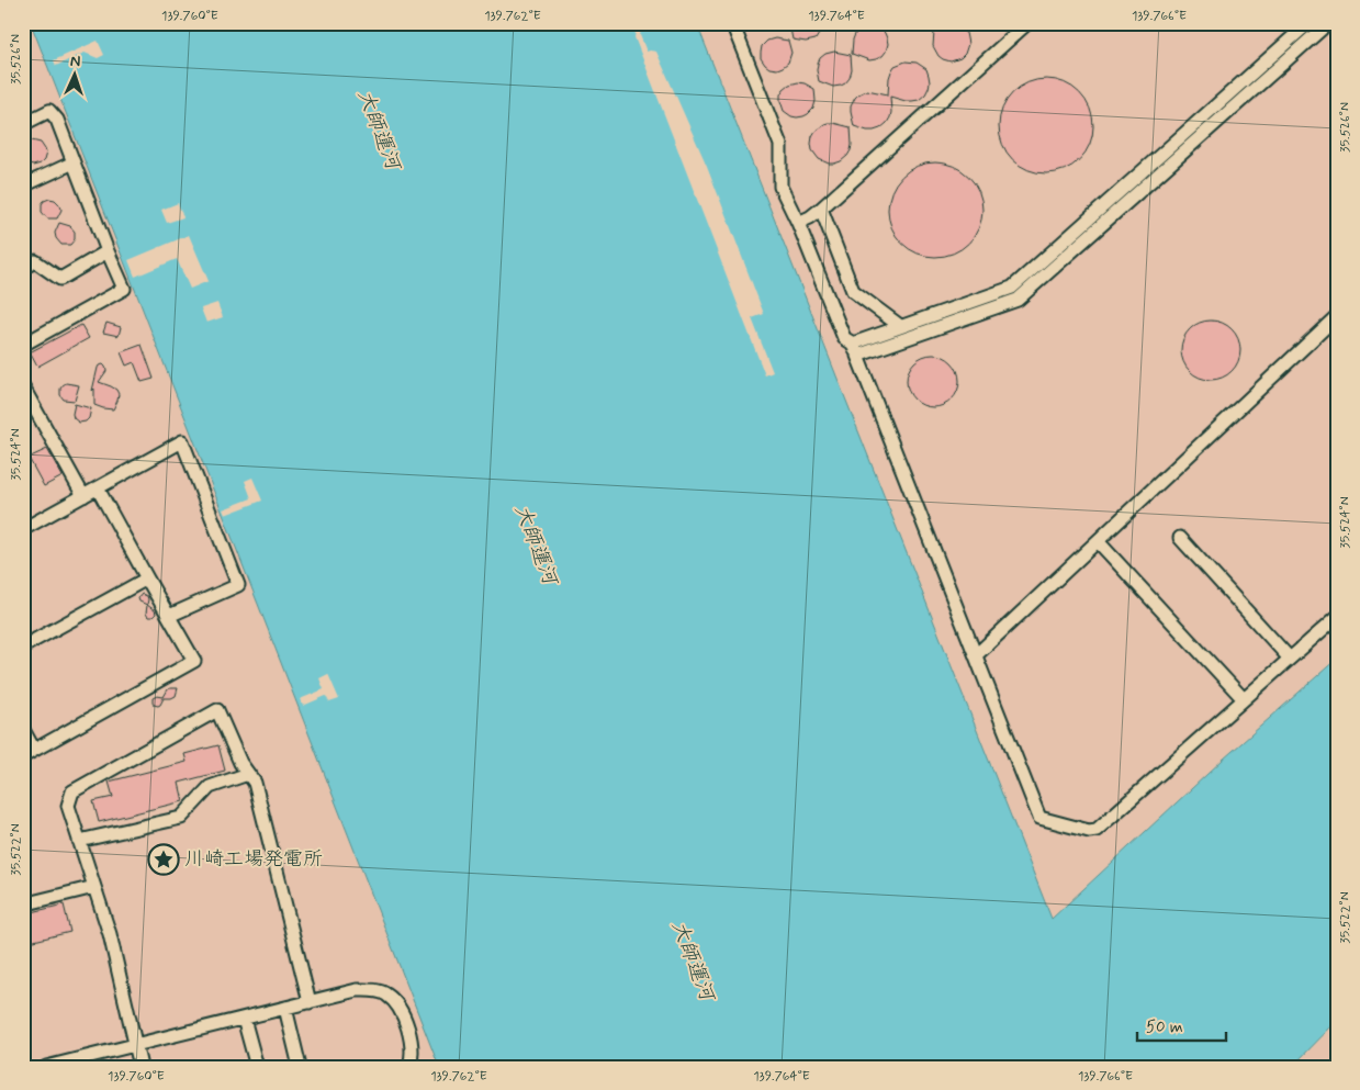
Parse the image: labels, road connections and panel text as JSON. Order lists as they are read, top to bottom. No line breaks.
{"water":["大師運河"],"places":{"place":["川崎工場発電所"]},"scale_bar":"50 m","north":"top","coordinates":["139.760°E","139.762°E","139.764°E","139.766°E","35.526°N","35.524°N","35.522°N"]}
